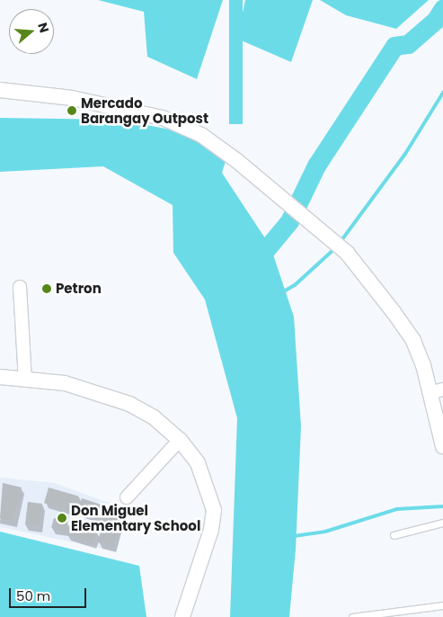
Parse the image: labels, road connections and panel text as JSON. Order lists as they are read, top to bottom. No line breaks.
{"places":["Mercado Barangay Outpost","Petron","Don Miguel Elementary School"],"scale_bar":"50 m","north":"right"}
